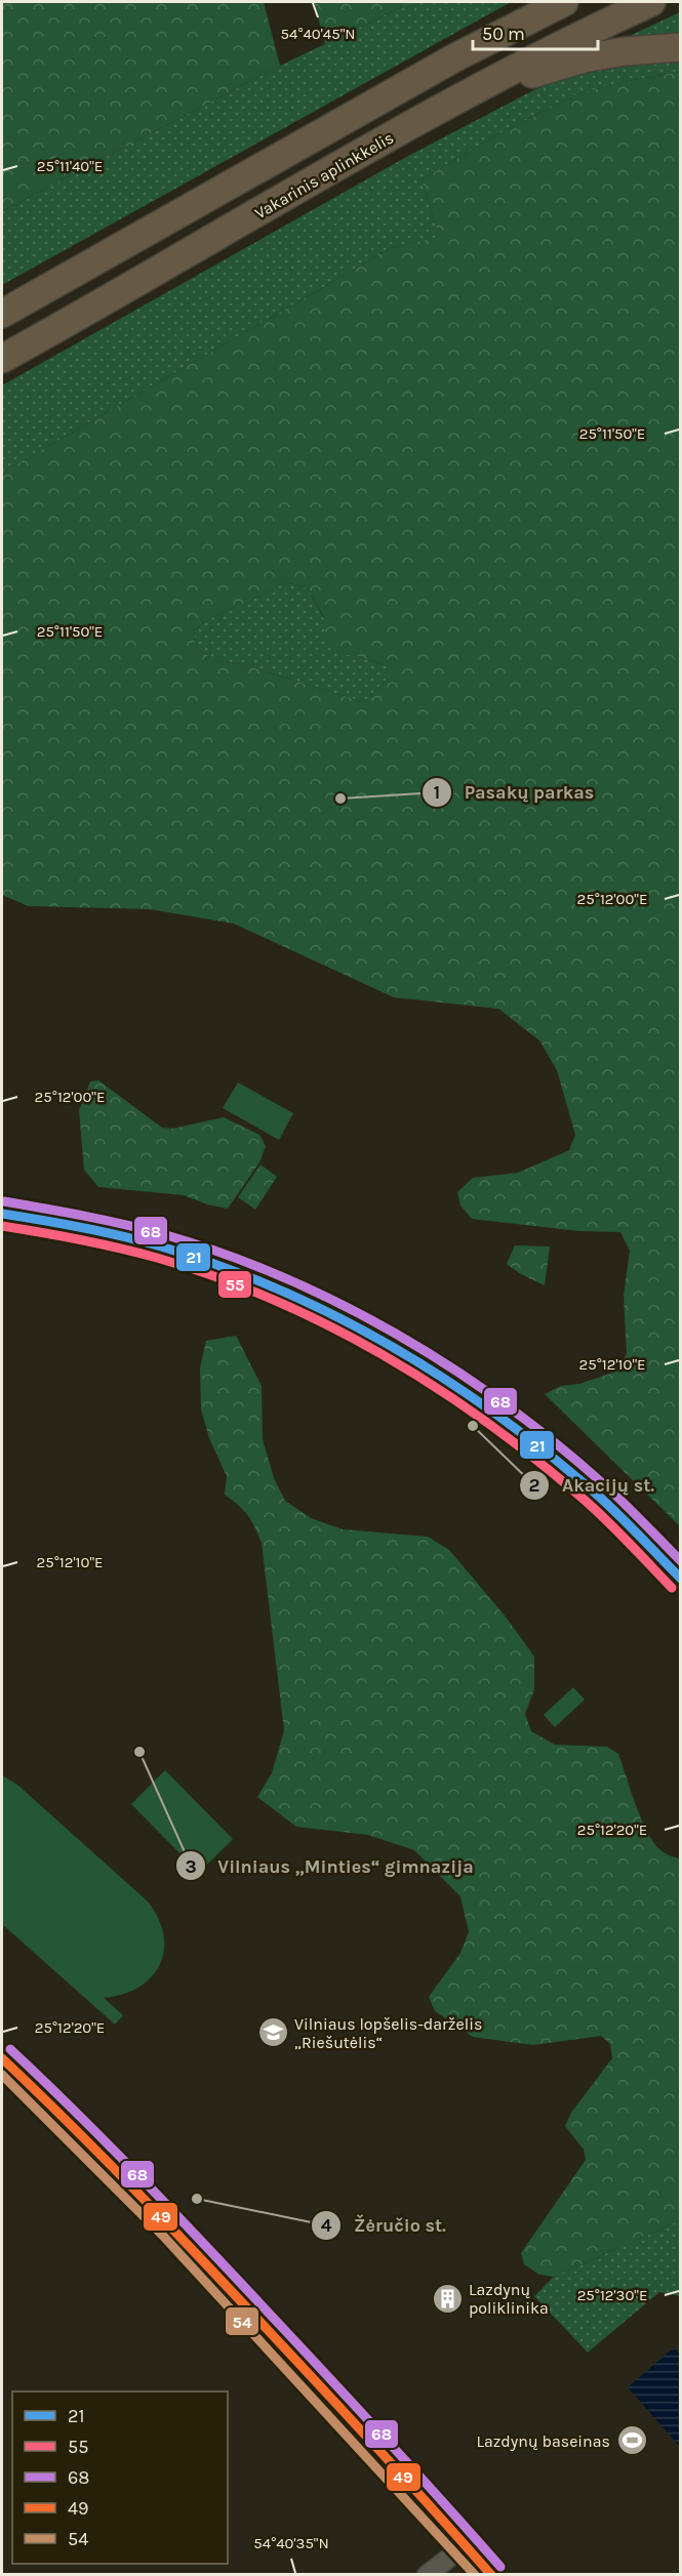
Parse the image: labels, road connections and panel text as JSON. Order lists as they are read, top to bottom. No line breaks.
{"streets":{"highway":["Vakarinis aplinkkelis"]},"places":{"other":["Pasakų parkas","Akacijų st.","Vilniaus „Minties“ gimnazija","Žėručio st."],"school or university":["Vilniaus lopšelis-darželis „Riešutėlis“"],"building":["Lazdynų poliklinika"],"sports":["Lazdynų baseinas"]},"lines":["transit line 68","transit line 21","transit line 55","transit line 49","transit line 54"],"legend":["21","55","68","49","54"],"scale_bar":"50 m","coordinates":["54°40'45\"N","25°11'40\"E","25°11'50\"E","25°12'00\"E","25°12'10\"E","25°12'20\"E","25°12'30\"E","54°40'35\"N"]}
